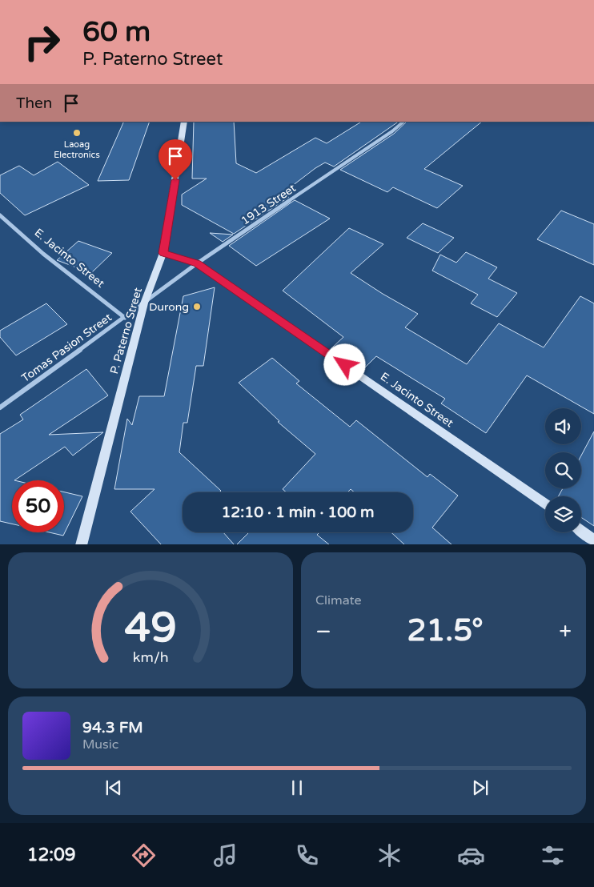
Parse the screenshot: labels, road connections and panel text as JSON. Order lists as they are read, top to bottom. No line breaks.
{"streets":{"main road":["E. Jacinto Street","P. Paterno Street"],"street":["1913 Street","Tomas Pasion Street"]},"crossings":[["1913 Street","E. Jacinto Street"],["1913 Street","P. Paterno Street"],["1913 Street","Tomas Pasion Street"],["E. Jacinto Street","P. Paterno Street"],["E. Jacinto Street","Tomas Pasion Street"],["P. Paterno Street","Tomas Pasion Street"]],"places":["Laoag Electronics","Durong"],"page":{"turn":["60 m","P. Paterno Street"],"then":"Then","limit":"50","trip":"12:10 · 1 min · 100 m","tile":"Climate","heat":["−","21.5°","+"],"song":["94.3 FM","Music"],"tabs":"12:09","gauge":["49","km/h"]}}
